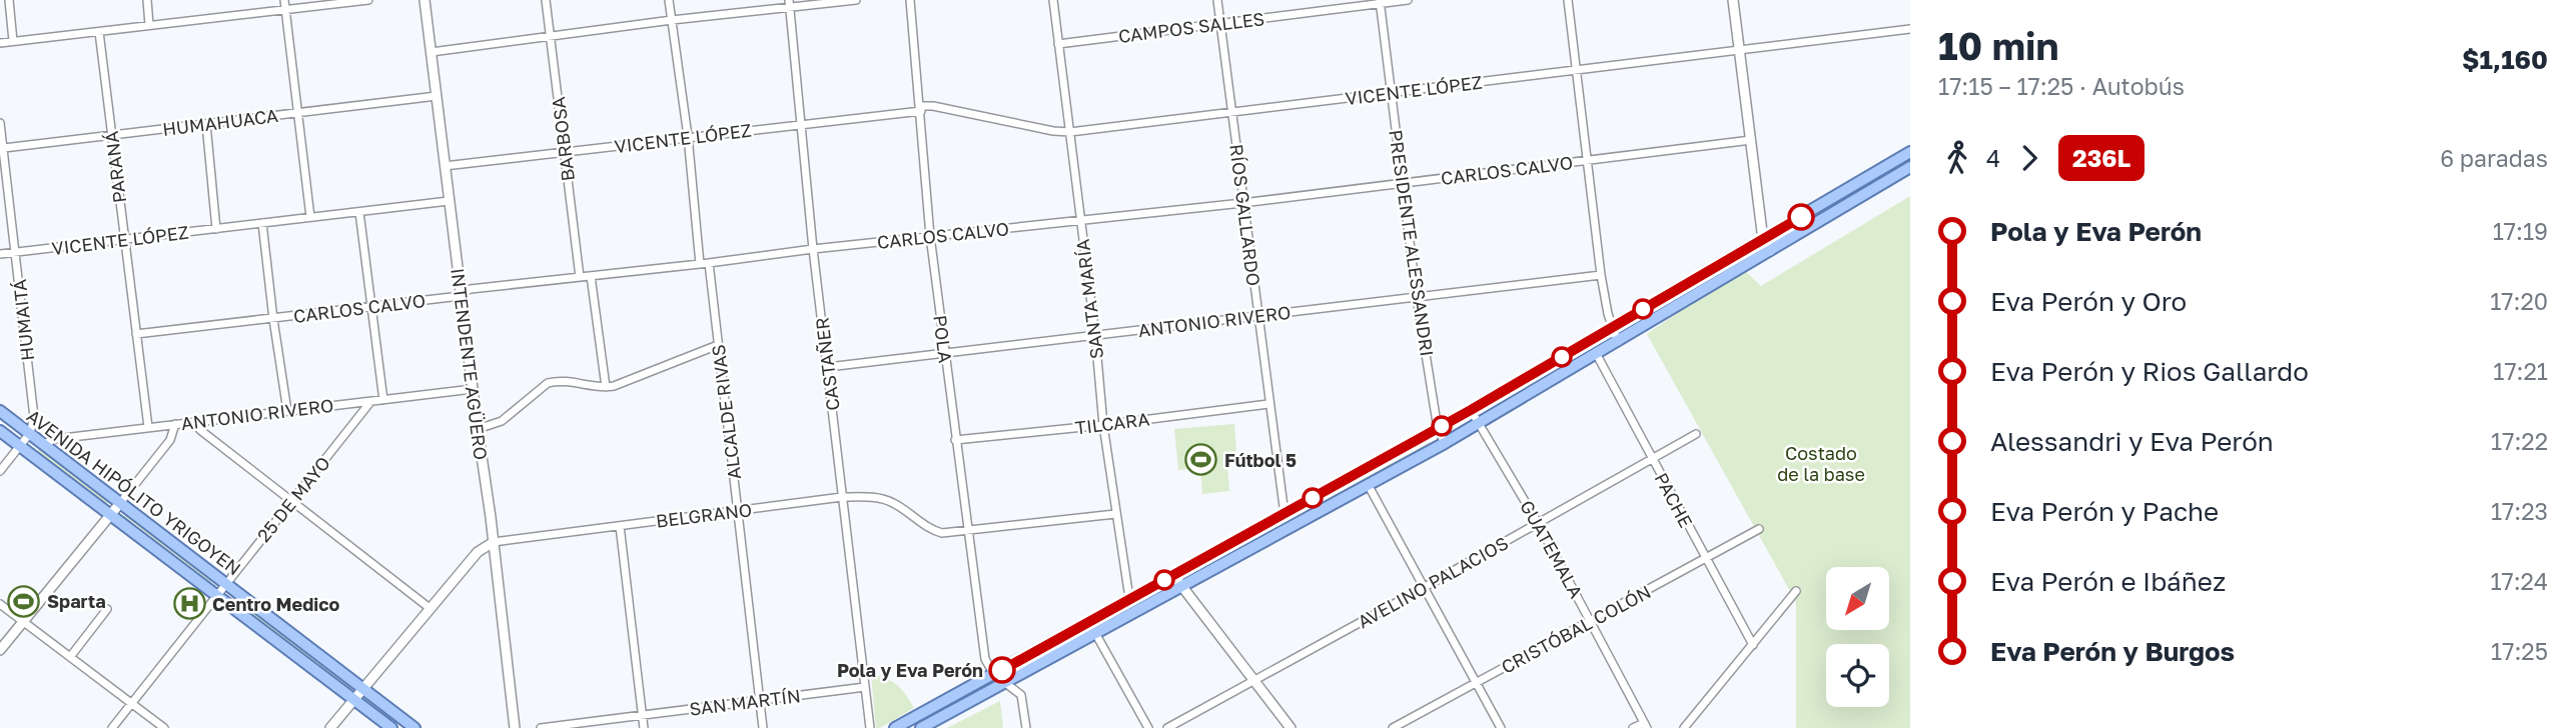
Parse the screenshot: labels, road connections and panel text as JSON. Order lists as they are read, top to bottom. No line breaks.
{"streets":{"main road":["AVENIDA HIPÓLITO YRIGOYEN"],"street":["CAMPOS SALLES","VICENTE LÓPEZ","HUMAHUACA","BARBOSA","PARANÁ","CARLOS CALVO","RÍOS GALLARDO","PRESIDENTE ALESSANDRI","SANTA MARÍA","HUMAITÁ","ANTONIO RIVERO","POLA","INTENDENTE AGÜERO","CASTAÑER","ALCALDE RIVAS","TILCARA","25 DE MAYO","PACHE","BELGRANO","GUATEMALA","AVELINO PALACIOS","CRISTÓBAL COLÓN","SAN MARTÍN"]},"crossings":[["CAMPOS SALLES","RÍOS GALLARDO"],["CAMPOS SALLES","PRESIDENTE ALESSANDRI"],["CAMPOS SALLES","SANTA MARÍA"],["VICENTE LÓPEZ","BARBOSA"],["VICENTE LÓPEZ","PARANÁ"],["VICENTE LÓPEZ","RÍOS GALLARDO"],["VICENTE LÓPEZ","PRESIDENTE ALESSANDRI"],["VICENTE LÓPEZ","SANTA MARÍA"],["VICENTE LÓPEZ","HUMAITÁ"],["VICENTE LÓPEZ","POLA"],["VICENTE LÓPEZ","INTENDENTE AGÜERO"],["VICENTE LÓPEZ","CASTAÑER"],["VICENTE LÓPEZ","ALCALDE RIVAS"],["HUMAHUACA","PARANÁ"],["HUMAHUACA","HUMAITÁ"],["HUMAHUACA","INTENDENTE AGÜERO"],["BARBOSA","CARLOS CALVO"],["PARANÁ","CARLOS CALVO"],["PARANÁ","ANTONIO RIVERO"],["CARLOS CALVO","RÍOS GALLARDO"],["CARLOS CALVO","PRESIDENTE ALESSANDRI"],["CARLOS CALVO","SANTA MARÍA"],["CARLOS CALVO","POLA"],["CARLOS CALVO","INTENDENTE AGÜERO"],["CARLOS CALVO","CASTAÑER"],["CARLOS CALVO","ALCALDE RIVAS"],["RÍOS GALLARDO","ANTONIO RIVERO"],["RÍOS GALLARDO","TILCARA"],["PRESIDENTE ALESSANDRI","ANTONIO RIVERO"],["SANTA MARÍA","ANTONIO RIVERO"],["SANTA MARÍA","TILCARA"],["SANTA MARÍA","BELGRANO"],["HUMAITÁ","AVENIDA HIPÓLITO YRIGOYEN"],["ANTONIO RIVERO","POLA"],["ANTONIO RIVERO","INTENDENTE AGÜERO"],["ANTONIO RIVERO","CASTAÑER"],["ANTONIO RIVERO","AVENIDA HIPÓLITO YRIGOYEN"],["ANTONIO RIVERO","25 DE MAYO"],["POLA","TILCARA"],["POLA","BELGRANO"],["INTENDENTE AGÜERO","BELGRANO"],["CASTAÑER","BELGRANO"],["CASTAÑER","SAN MARTÍN"],["ALCALDE RIVAS","BELGRANO"],["ALCALDE RIVAS","SAN MARTÍN"],["AVENIDA HIPÓLITO YRIGOYEN","25 DE MAYO"],["PACHE","AVELINO PALACIOS"],["PACHE","CRISTÓBAL COLÓN"],["GUATEMALA","AVELINO PALACIOS"],["GUATEMALA","CRISTÓBAL COLÓN"]],"parks":["Costado de la base"],"places":{"sports":["Fútbol 5","Sparta"],"hospital":["Centro Medico"],"other":["Pola y Eva Perón"]},"lines":["bus line 236L"],"north":"bottom left","page":{"heading":["10 min","17:15 – 17:25 · Autobús","$1,160"],"legs":["4","236L","6 paradas"],"list":[{"name":"Pola y Eva Perón","value":"17:19"},{"name":"Eva Perón y Oro","value":"17:20"},{"name":"Eva Perón y Rios Gallardo","value":"17:21"},{"name":"Alessandri y Eva Perón","value":"17:22"},{"name":"Eva Perón y Pache","value":"17:23"},{"name":"Eva Perón e Ibáñez","value":"17:24"},{"name":"Eva Perón y Burgos","value":"17:25"}]}}
